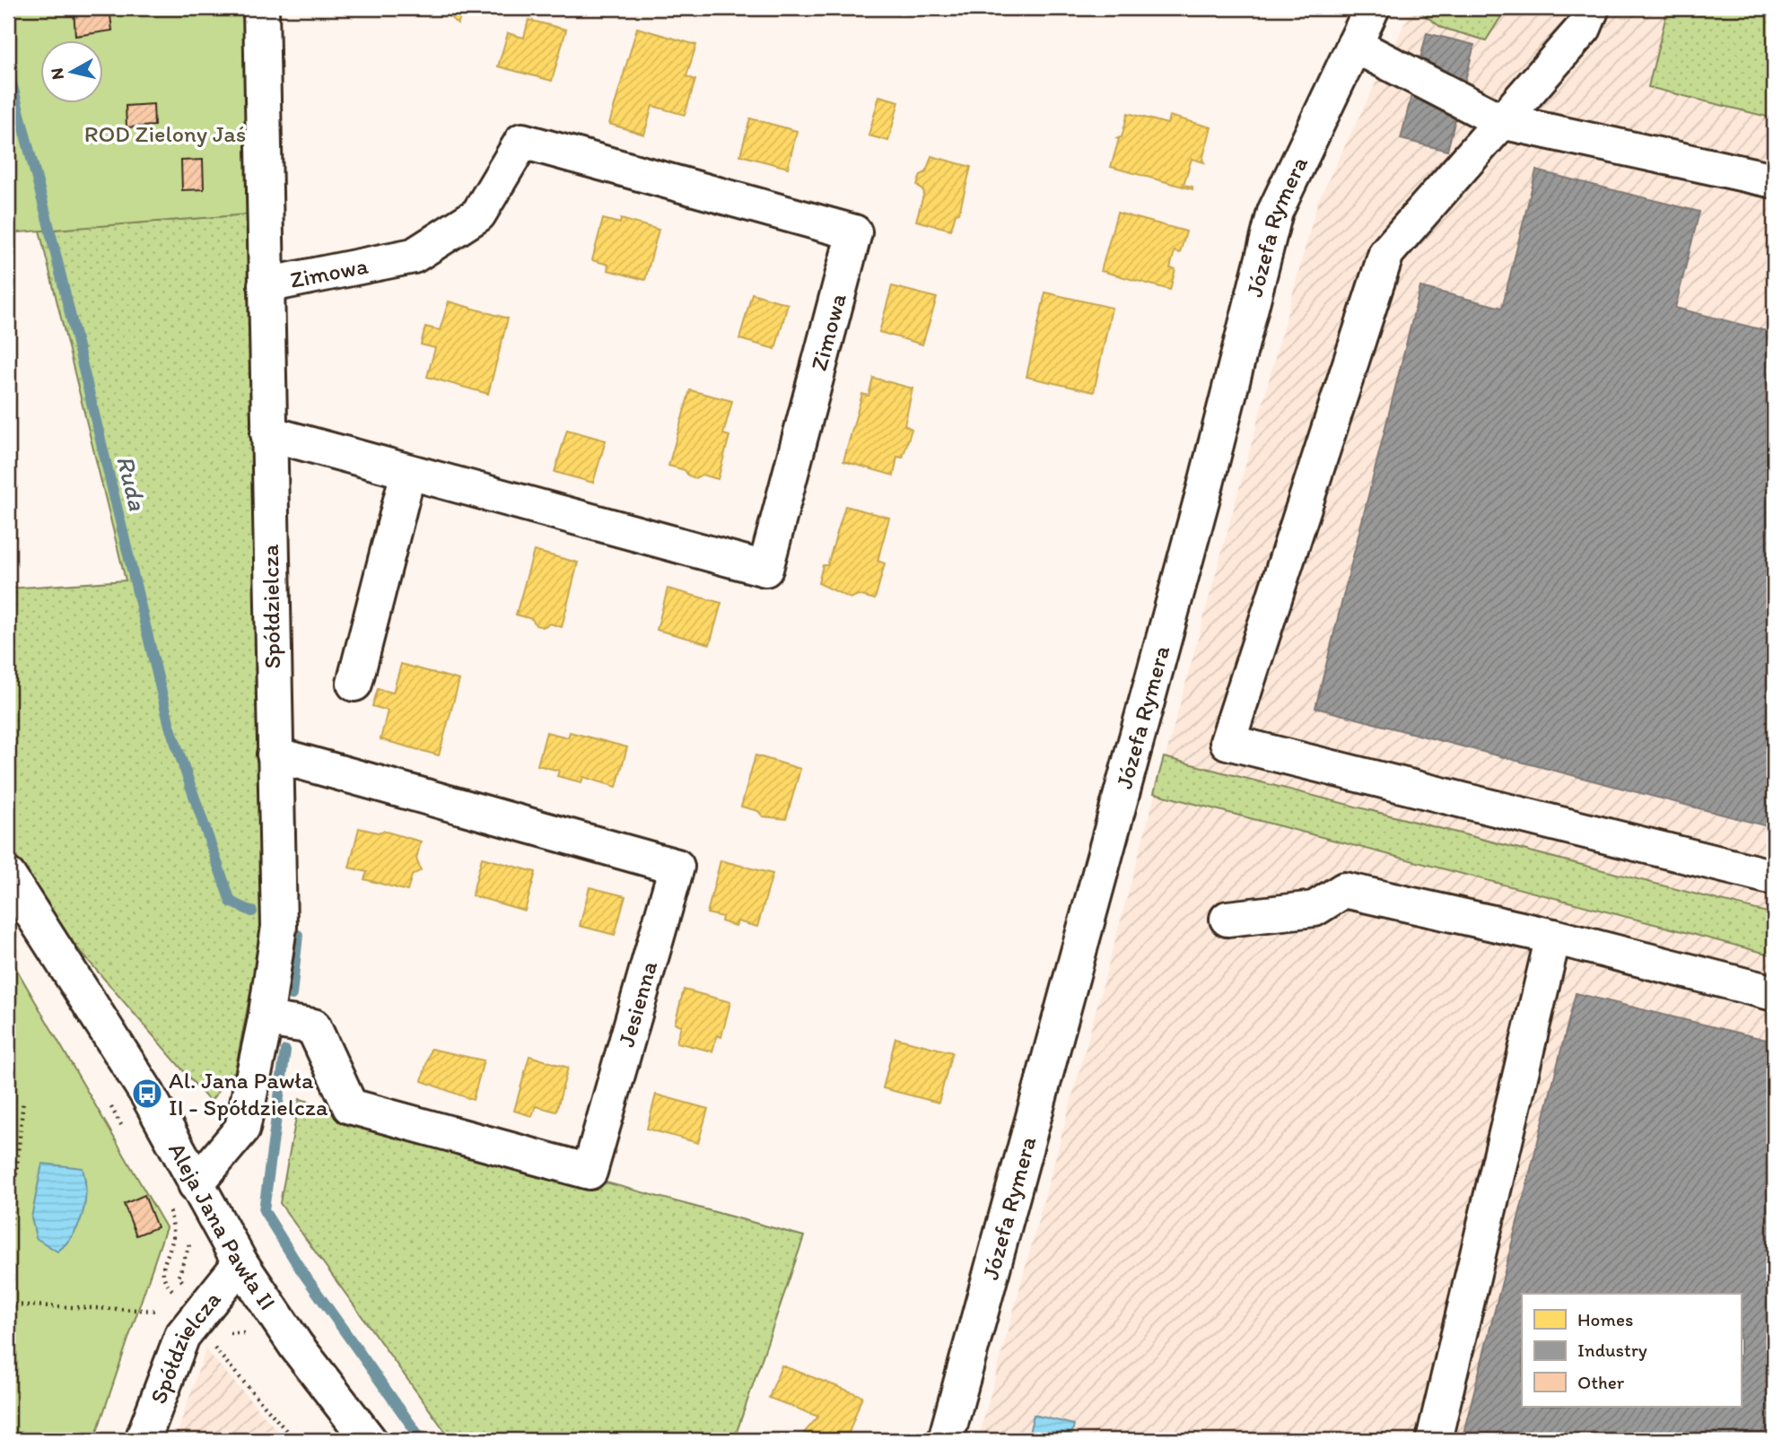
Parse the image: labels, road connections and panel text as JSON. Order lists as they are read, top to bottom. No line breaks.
{"streets":{"street":["Józefa Rymera","Zimowa","Spółdzielcza","Jesienna","Aleja Jana Pawła II"]},"crossings":[["Zimowa","Spółdzielcza"],["Spółdzielcza","Jesienna"],["Spółdzielcza","Aleja Jana Pawła II"]],"water":["Ruda"],"parks":["ROD Zielony Jaś"],"places":{"bus stop":["Al. Jana Pawła II - Spółdzielcza"]},"legend":["Homes","Industry","Other"],"north":"left"}
